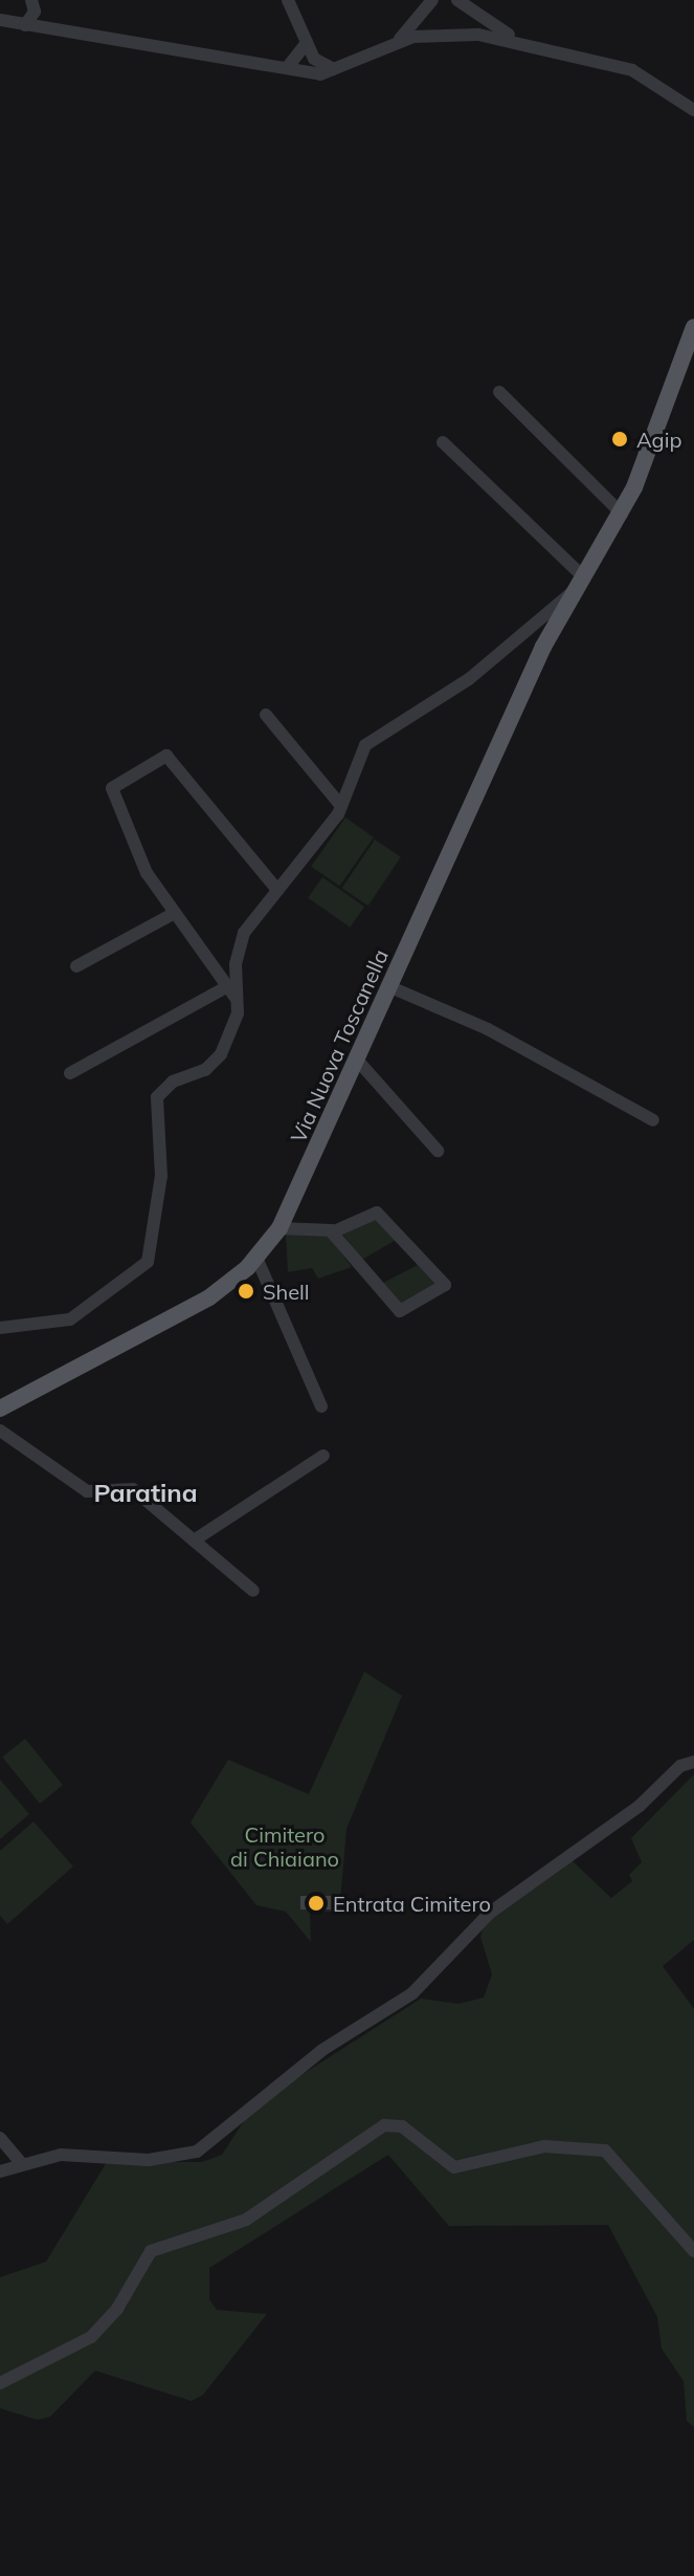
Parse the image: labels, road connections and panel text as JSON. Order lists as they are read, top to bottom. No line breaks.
{"streets":{"main road":["Via Nuova Toscanella"]},"districts":["Paratina"],"parks":["Cimitero di Chiaiano"],"places":["Agip","Shell","Entrata Cimitero"]}
